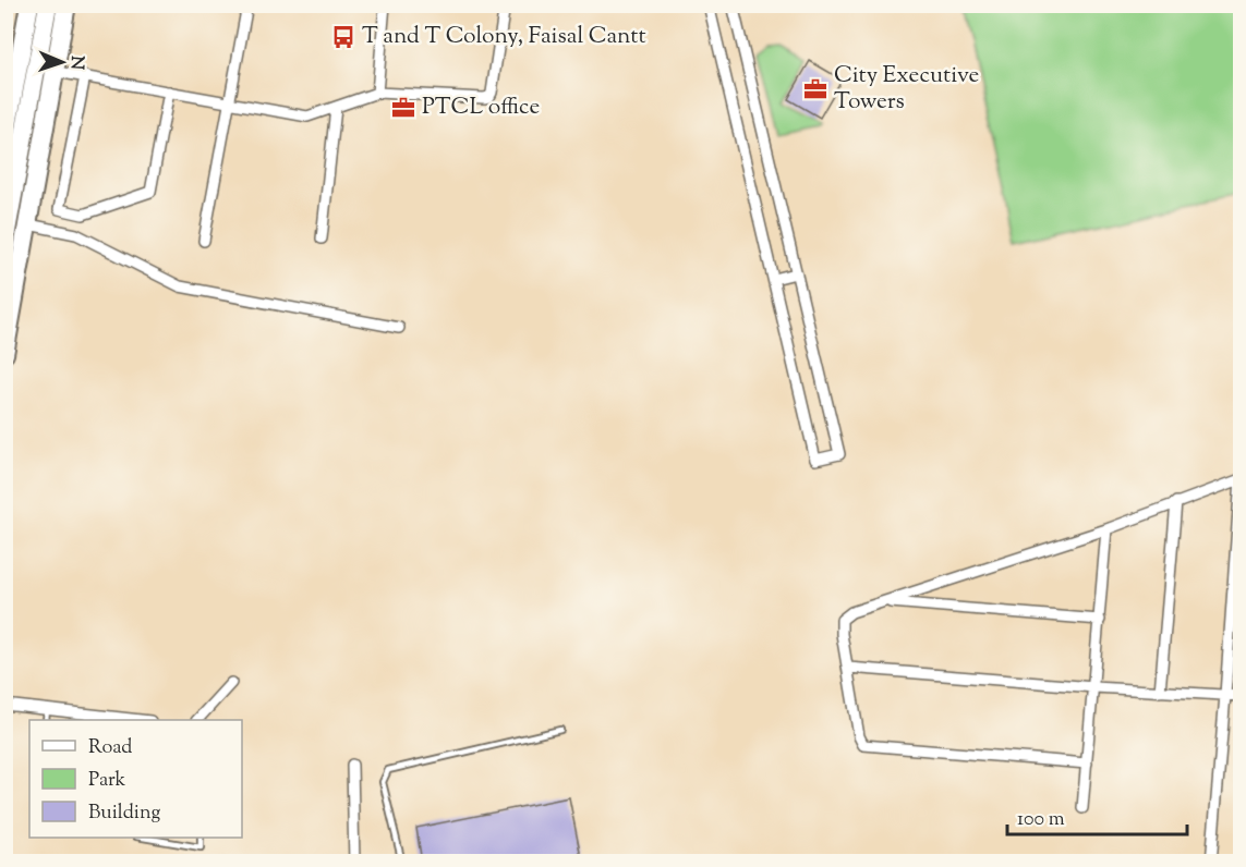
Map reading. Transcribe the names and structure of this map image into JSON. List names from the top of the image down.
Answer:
{
  "places": {
    "bus stop": ["T and T Colony, Faisal Cantt"],
    "office": ["City Executive Towers", "PTCL office"]
  },
  "legend": ["Road", "Park", "Building"],
  "scale_bar": "100 m",
  "north": "right"
}
